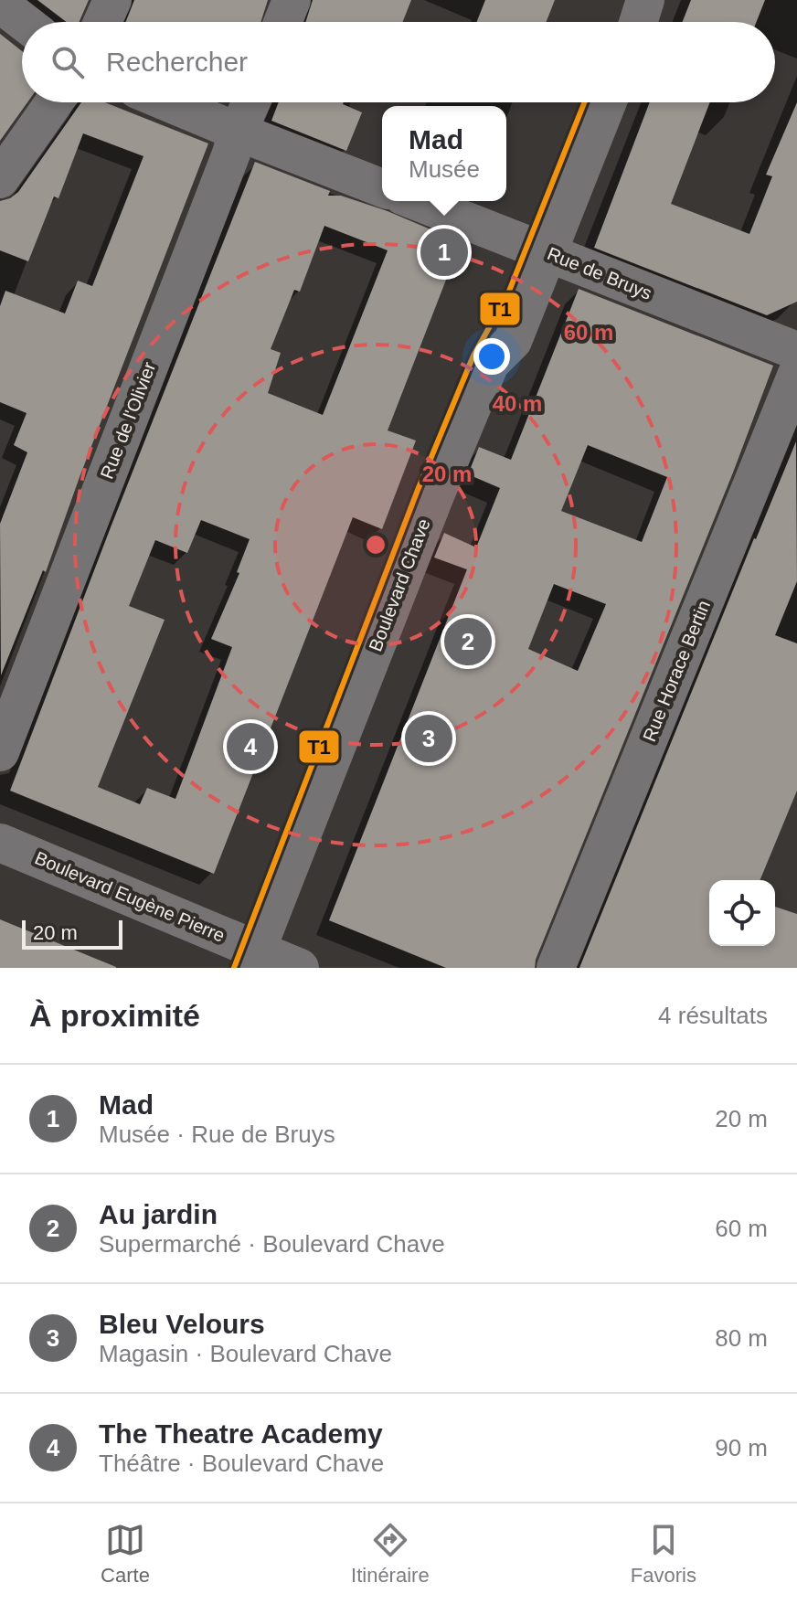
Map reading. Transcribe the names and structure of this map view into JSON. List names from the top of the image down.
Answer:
{
  "streets": {
    "street": [
      "Rue de Bruys",
      "Rue de l'Olivier",
      "Boulevard Chave",
      "Rue Horace Bertin",
      "Boulevard Eugène Pierre"
    ]
  },
  "crossings": [
    ["Rue de Bruys", "Boulevard Chave"],
    ["Boulevard Chave", "Boulevard Eugène Pierre"]
  ],
  "lines": ["transit line T1"],
  "scale_bar": "20 m",
  "page": {
    "search": "Rechercher",
    "popup": ["Mad", "Musée"],
    "pins": [
      "1",
      "2",
      "3",
      "4"
    ],
    "scale": "20 m",
    "heading": ["À proximité", "4 résultats"],
    "list": [
      {
        "mark": "1",
        "name": "Mad",
        "note": "Musée · Rue de Bruys",
        "value": "20 m"
      },
      {
        "mark": "2",
        "name": "Au jardin",
        "note": "Supermarché · Boulevard Chave",
        "value": "60 m"
      },
      {
        "mark": "3",
        "name": "Bleu Velours",
        "note": "Magasin · Boulevard Chave",
        "value": "80 m"
      },
      {
        "mark": "4",
        "name": "The Theatre Academy",
        "note": "Théâtre · Boulevard Chave",
        "value": "90 m"
      }
    ],
    "nav": ["Carte", "Itinéraire", "Favoris"]
  },
  "rings": ["60 m", "40 m", "20 m"]
}
